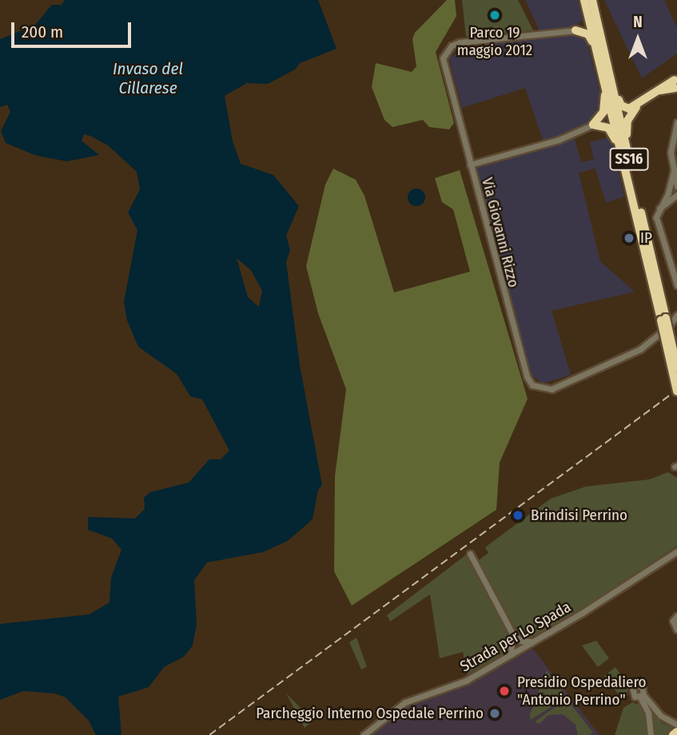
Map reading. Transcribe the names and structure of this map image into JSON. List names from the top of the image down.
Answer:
{
  "streets": {
    "highway": ["SS16"],
    "street": ["Via Giovanni Rizzo", "Strada per Lo Spada"]
  },
  "water": ["Invaso del Cillarese"],
  "places": [
    "Parco 19 maggio 2012",
    "IP",
    "Brindisi Perrino",
    "Presidio Ospedaliero \"Antonio Perrino\"",
    "Parcheggio Interno Ospedale Perrino"
  ],
  "scale_bar": "200 m",
  "north": "top"
}
